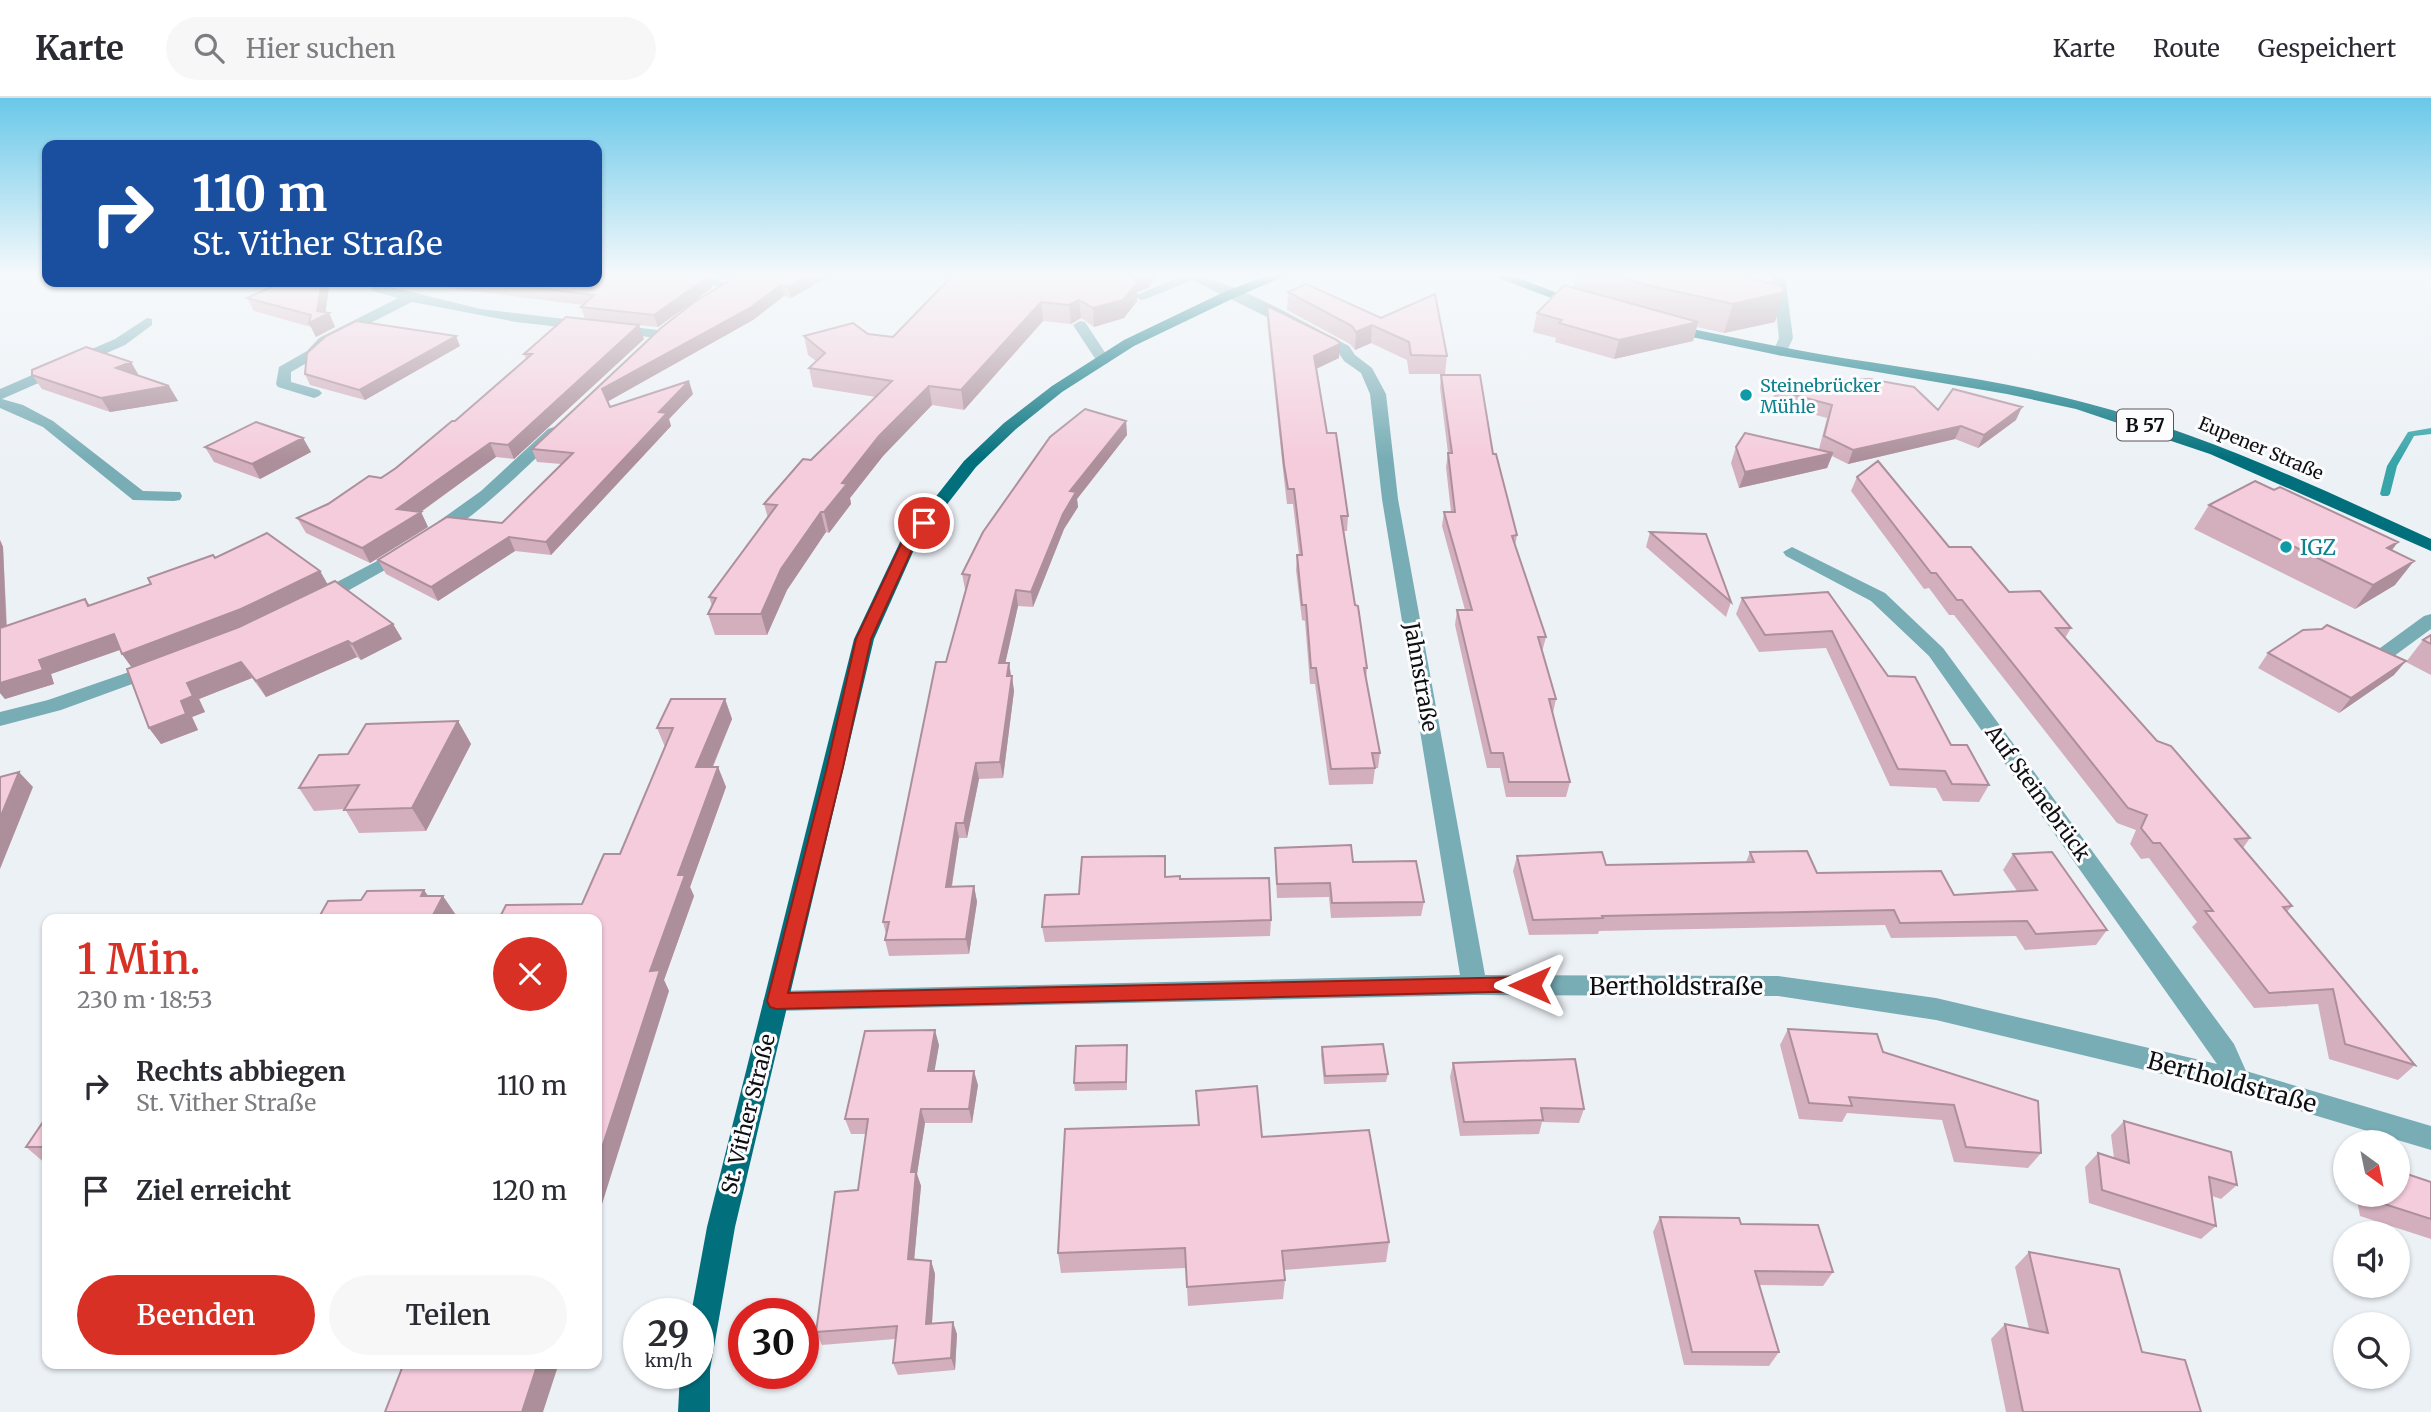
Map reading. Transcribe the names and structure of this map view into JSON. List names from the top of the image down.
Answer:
{
  "streets": {
    "main road": ["B 57", "Eupener Straße", "St. Vither Straße"],
    "street": ["Jahnstraße", "Auf Steinebrück", "Bertholdstraße"]
  },
  "crossings": [
    ["Jahnstraße", "Bertholdstraße"],
    ["Auf Steinebrück", "Bertholdstraße"],
    ["Bertholdstraße", "St. Vither Straße"]
  ],
  "places": ["Steinebrücker Mühle", "IGZ"],
  "north": "bottom right",
  "page": {
    "header": "Karte",
    "search": "Hier suchen",
    "nav": ["Karte", "Route", "Gespeichert"],
    "turn": ["110 m", "St. Vither Straße"],
    "heading": ["1 Min.", "230 m · 18:53"],
    "list": [
      {
        "name": "Rechts abbiegen",
        "note": "St. Vither Straße",
        "value": "110 m"
      },
      {
        "name": "Ziel erreicht",
        "value": "120 m"
      }
    ],
    "buttons": ["Beenden", "Teilen"],
    "speed": "29 km/h",
    "limit": "30"
  }
}
